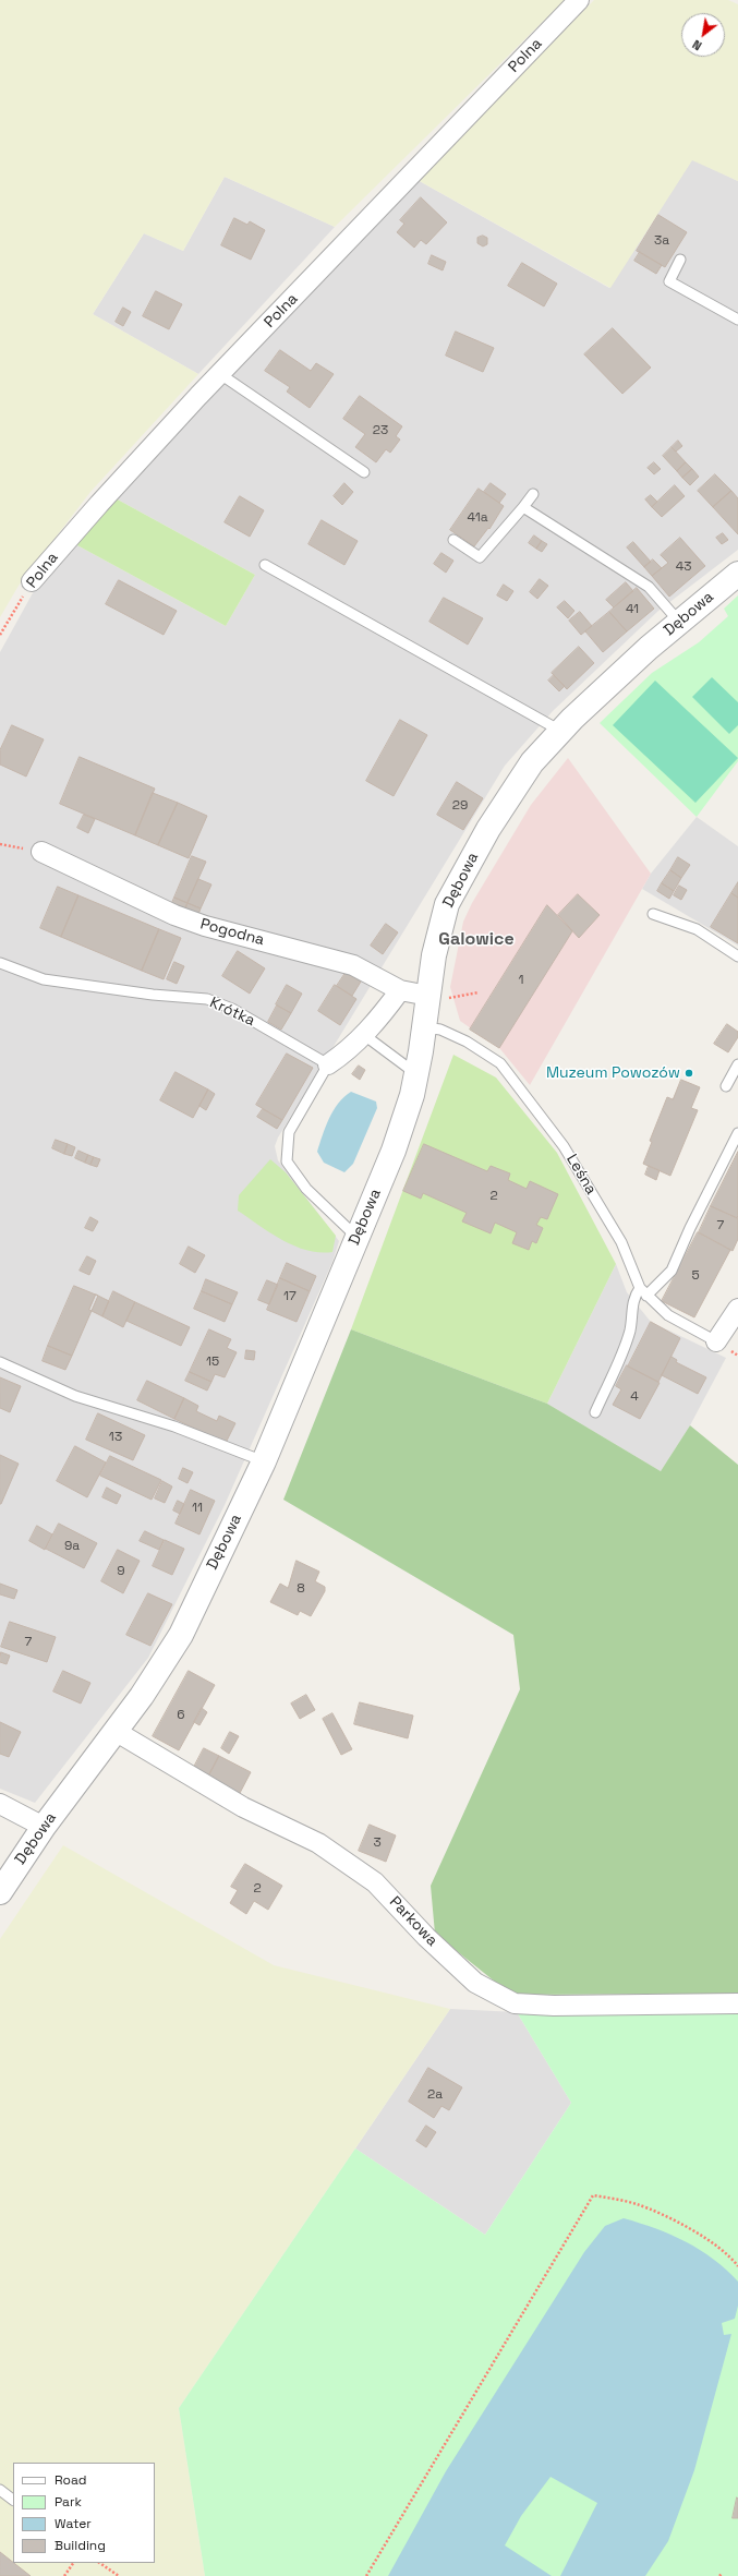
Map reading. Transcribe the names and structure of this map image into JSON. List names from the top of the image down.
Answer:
{
  "streets": {
    "street": [
      "Polna",
      "Dębowa",
      "Pogodna",
      "Parkowa"
    ],
    "lane": ["Krótka", "Leśna"]
  },
  "crossings": [
    ["Dębowa", "Pogodna"],
    ["Dębowa", "Leśna"],
    ["Dębowa", "Parkowa"]
  ],
  "districts": ["Galowice"],
  "places": ["Muzeum Powozów"],
  "house_numbers": [
    "3a",
    "23",
    "41a",
    "43",
    "41",
    "29",
    "1",
    "2",
    "7",
    "5",
    "17",
    "15",
    "4",
    "13",
    "11",
    "9a",
    "9",
    "8",
    "7",
    "6",
    "3",
    "2",
    "2a"
  ],
  "legend": [
    "Road",
    "Park",
    "Water",
    "Building"
  ],
  "north": "bottom left"
}
